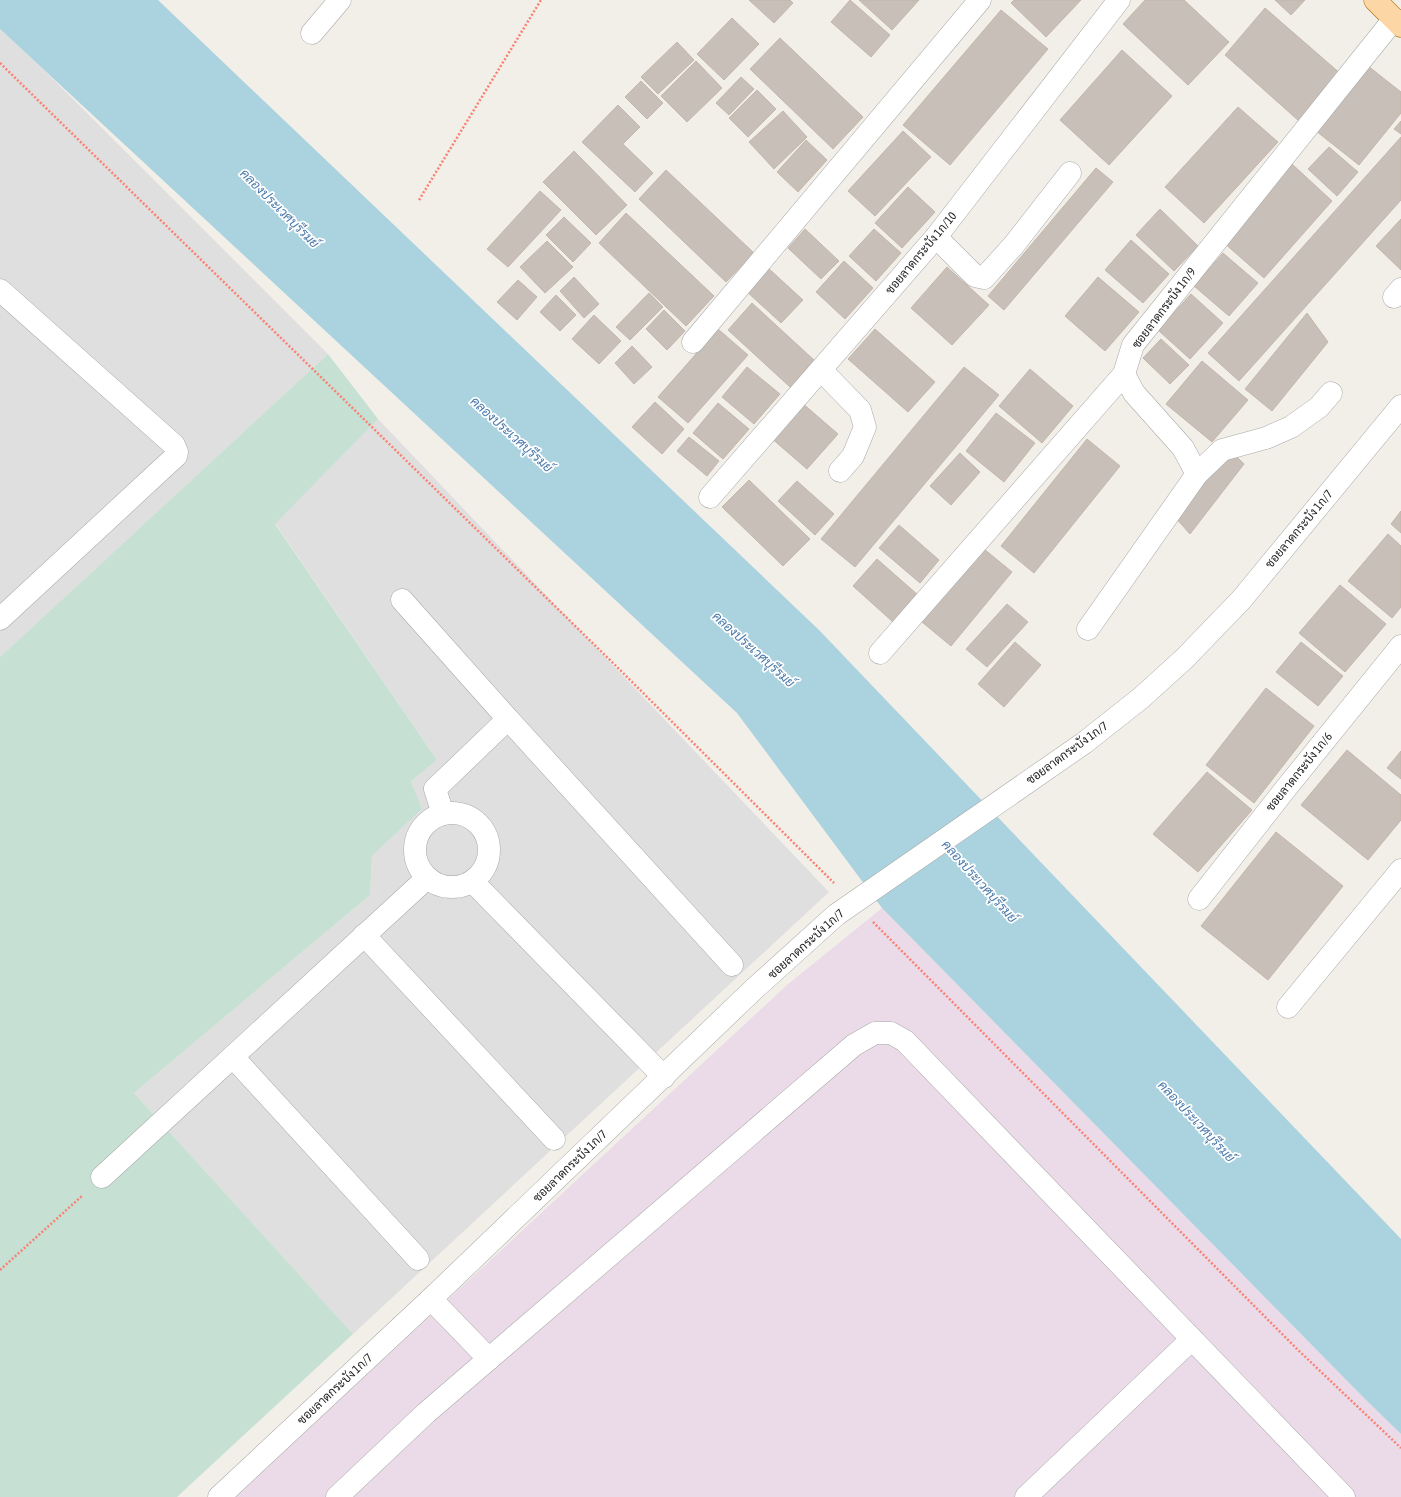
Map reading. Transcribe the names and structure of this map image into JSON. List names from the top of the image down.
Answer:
{
  "streets": {
    "street": [
      "ซอยลาดกระบัง 1ก/10",
      "ซอยลาดกระบัง 1ก/9",
      "ซอยลาดกระบัง 1ก/7",
      "ซอยลาดกระบัง 1ก/6"
    ]
  },
  "water": ["คลองประเวศบุรีรมย์"]
}
